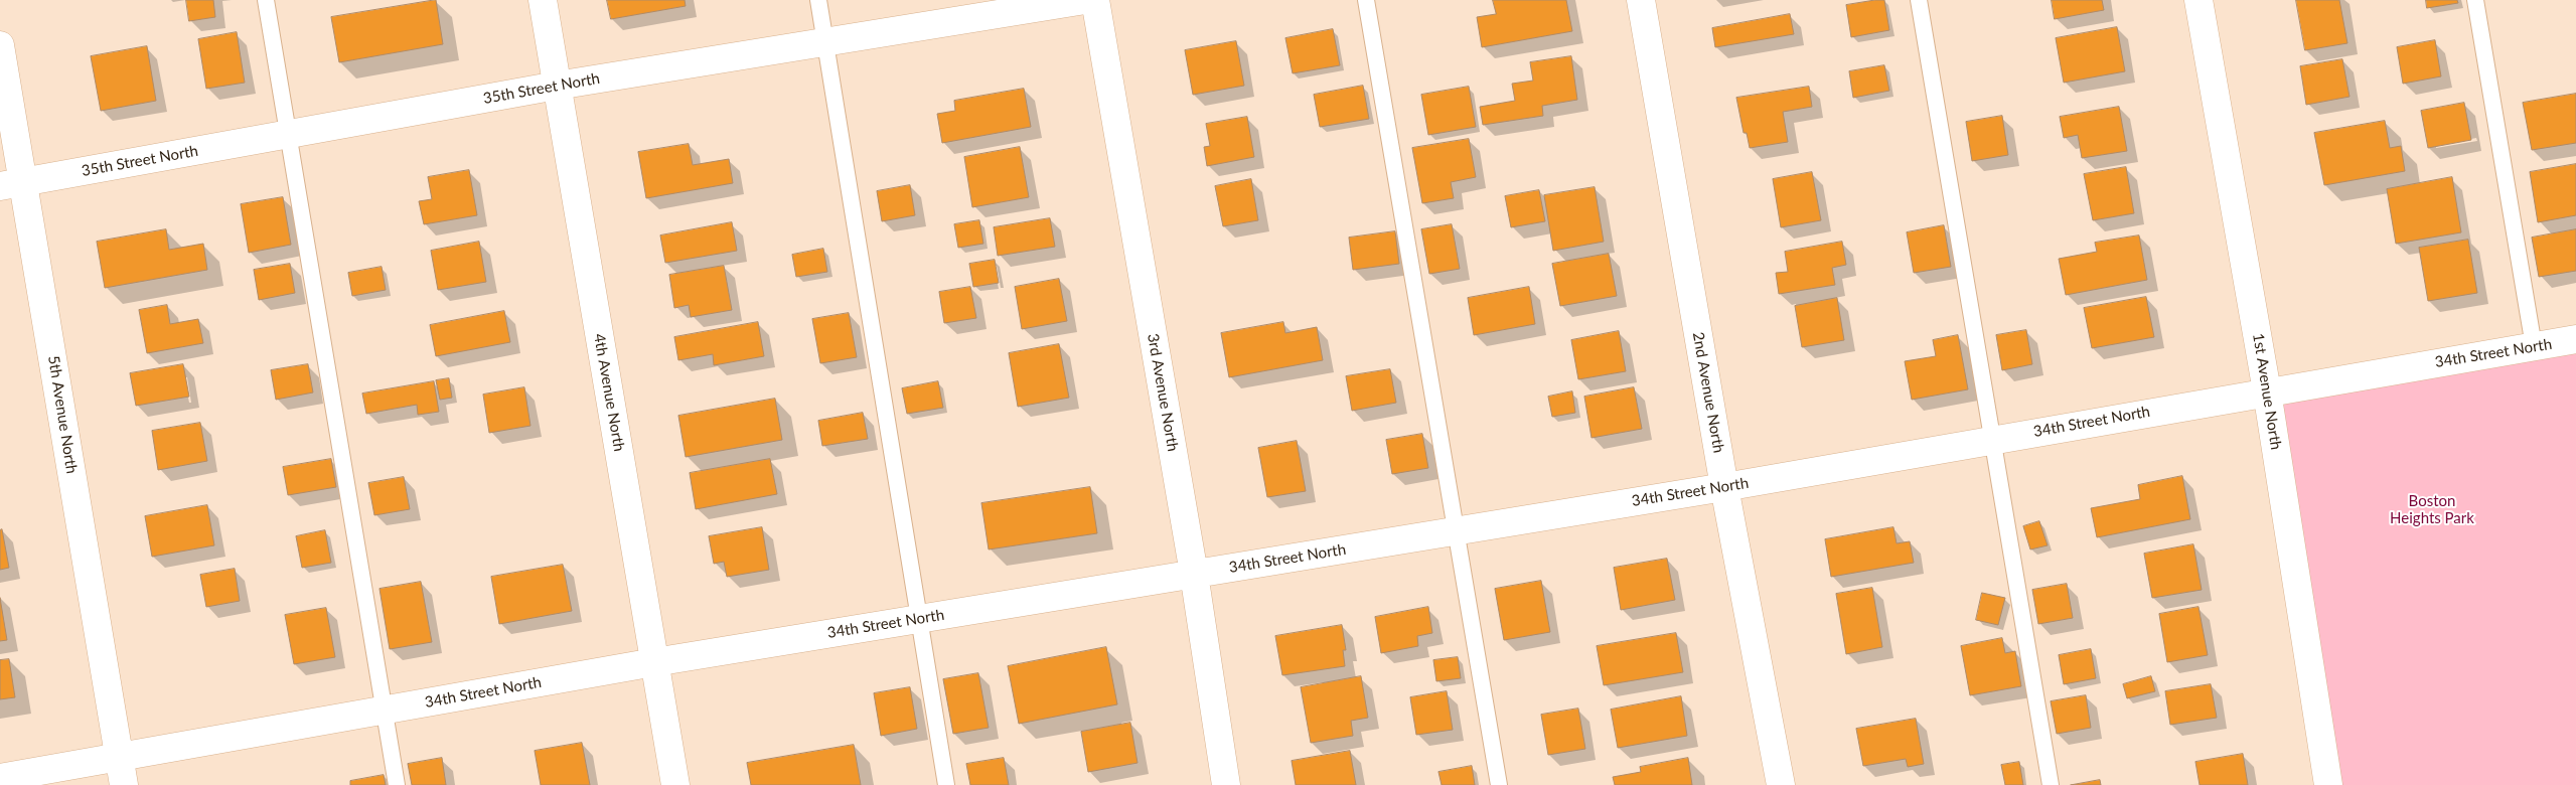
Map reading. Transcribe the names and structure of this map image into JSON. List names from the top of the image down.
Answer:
{
  "streets": {
    "street": [
      "35th Street North",
      "34th Street North",
      "1st Avenue North",
      "4th Avenue North",
      "3rd Avenue North",
      "2nd Avenue North",
      "5th Avenue North"
    ]
  },
  "crossings": [
    ["35th Street North", "4th Avenue North"],
    ["35th Street North", "5th Avenue North"],
    ["34th Street North", "1st Avenue North"],
    ["34th Street North", "4th Avenue North"],
    ["34th Street North", "3rd Avenue North"],
    ["34th Street North", "2nd Avenue North"],
    ["34th Street North", "5th Avenue North"]
  ],
  "parks": ["Boston Heights Park"]
}
